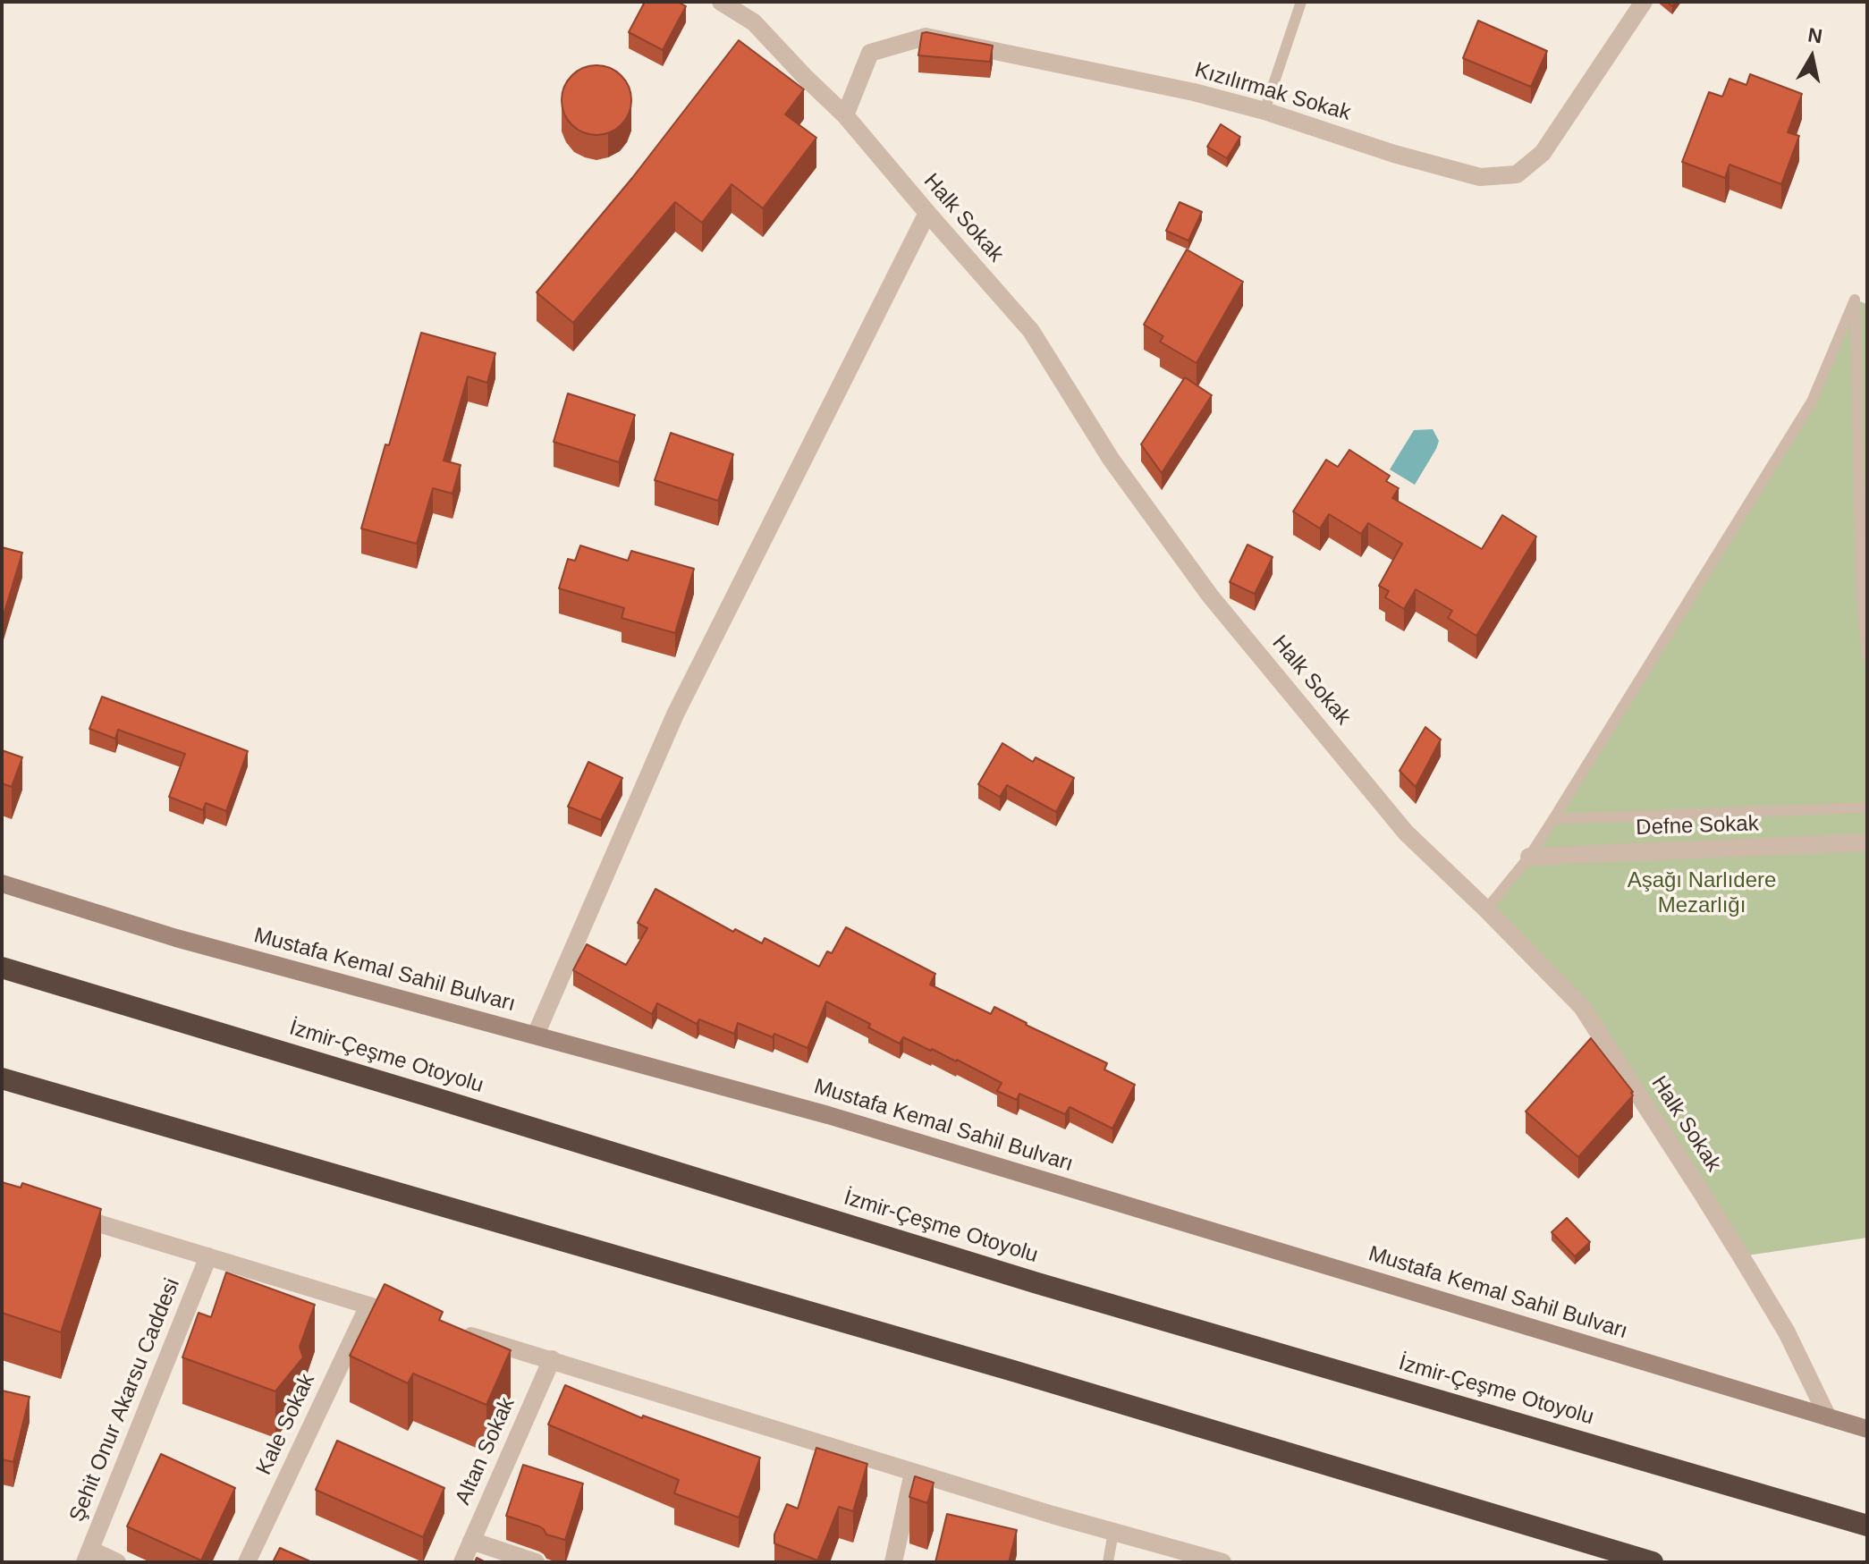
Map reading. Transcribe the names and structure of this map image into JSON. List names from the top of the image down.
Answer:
{
  "streets": {
    "highway": ["İzmir-Çeşme Otoyolu"],
    "main road": ["Mustafa Kemal Sahil Bulvarı"],
    "street": [
      "Kızılırmak Sokak",
      "Halk Sokak",
      "Defne Sokak",
      "Şehit Onur Akarsu Caddesi",
      "Kale Sokak",
      "Altan Sokak"
    ]
  },
  "crossings": [
    ["Kızılırmak Sokak", "Halk Sokak"],
    ["Halk Sokak", "Mustafa Kemal Sahil Bulvarı"]
  ],
  "parks": ["Aşağı Narlıdere Mezarlığı"],
  "north": "top"
}
